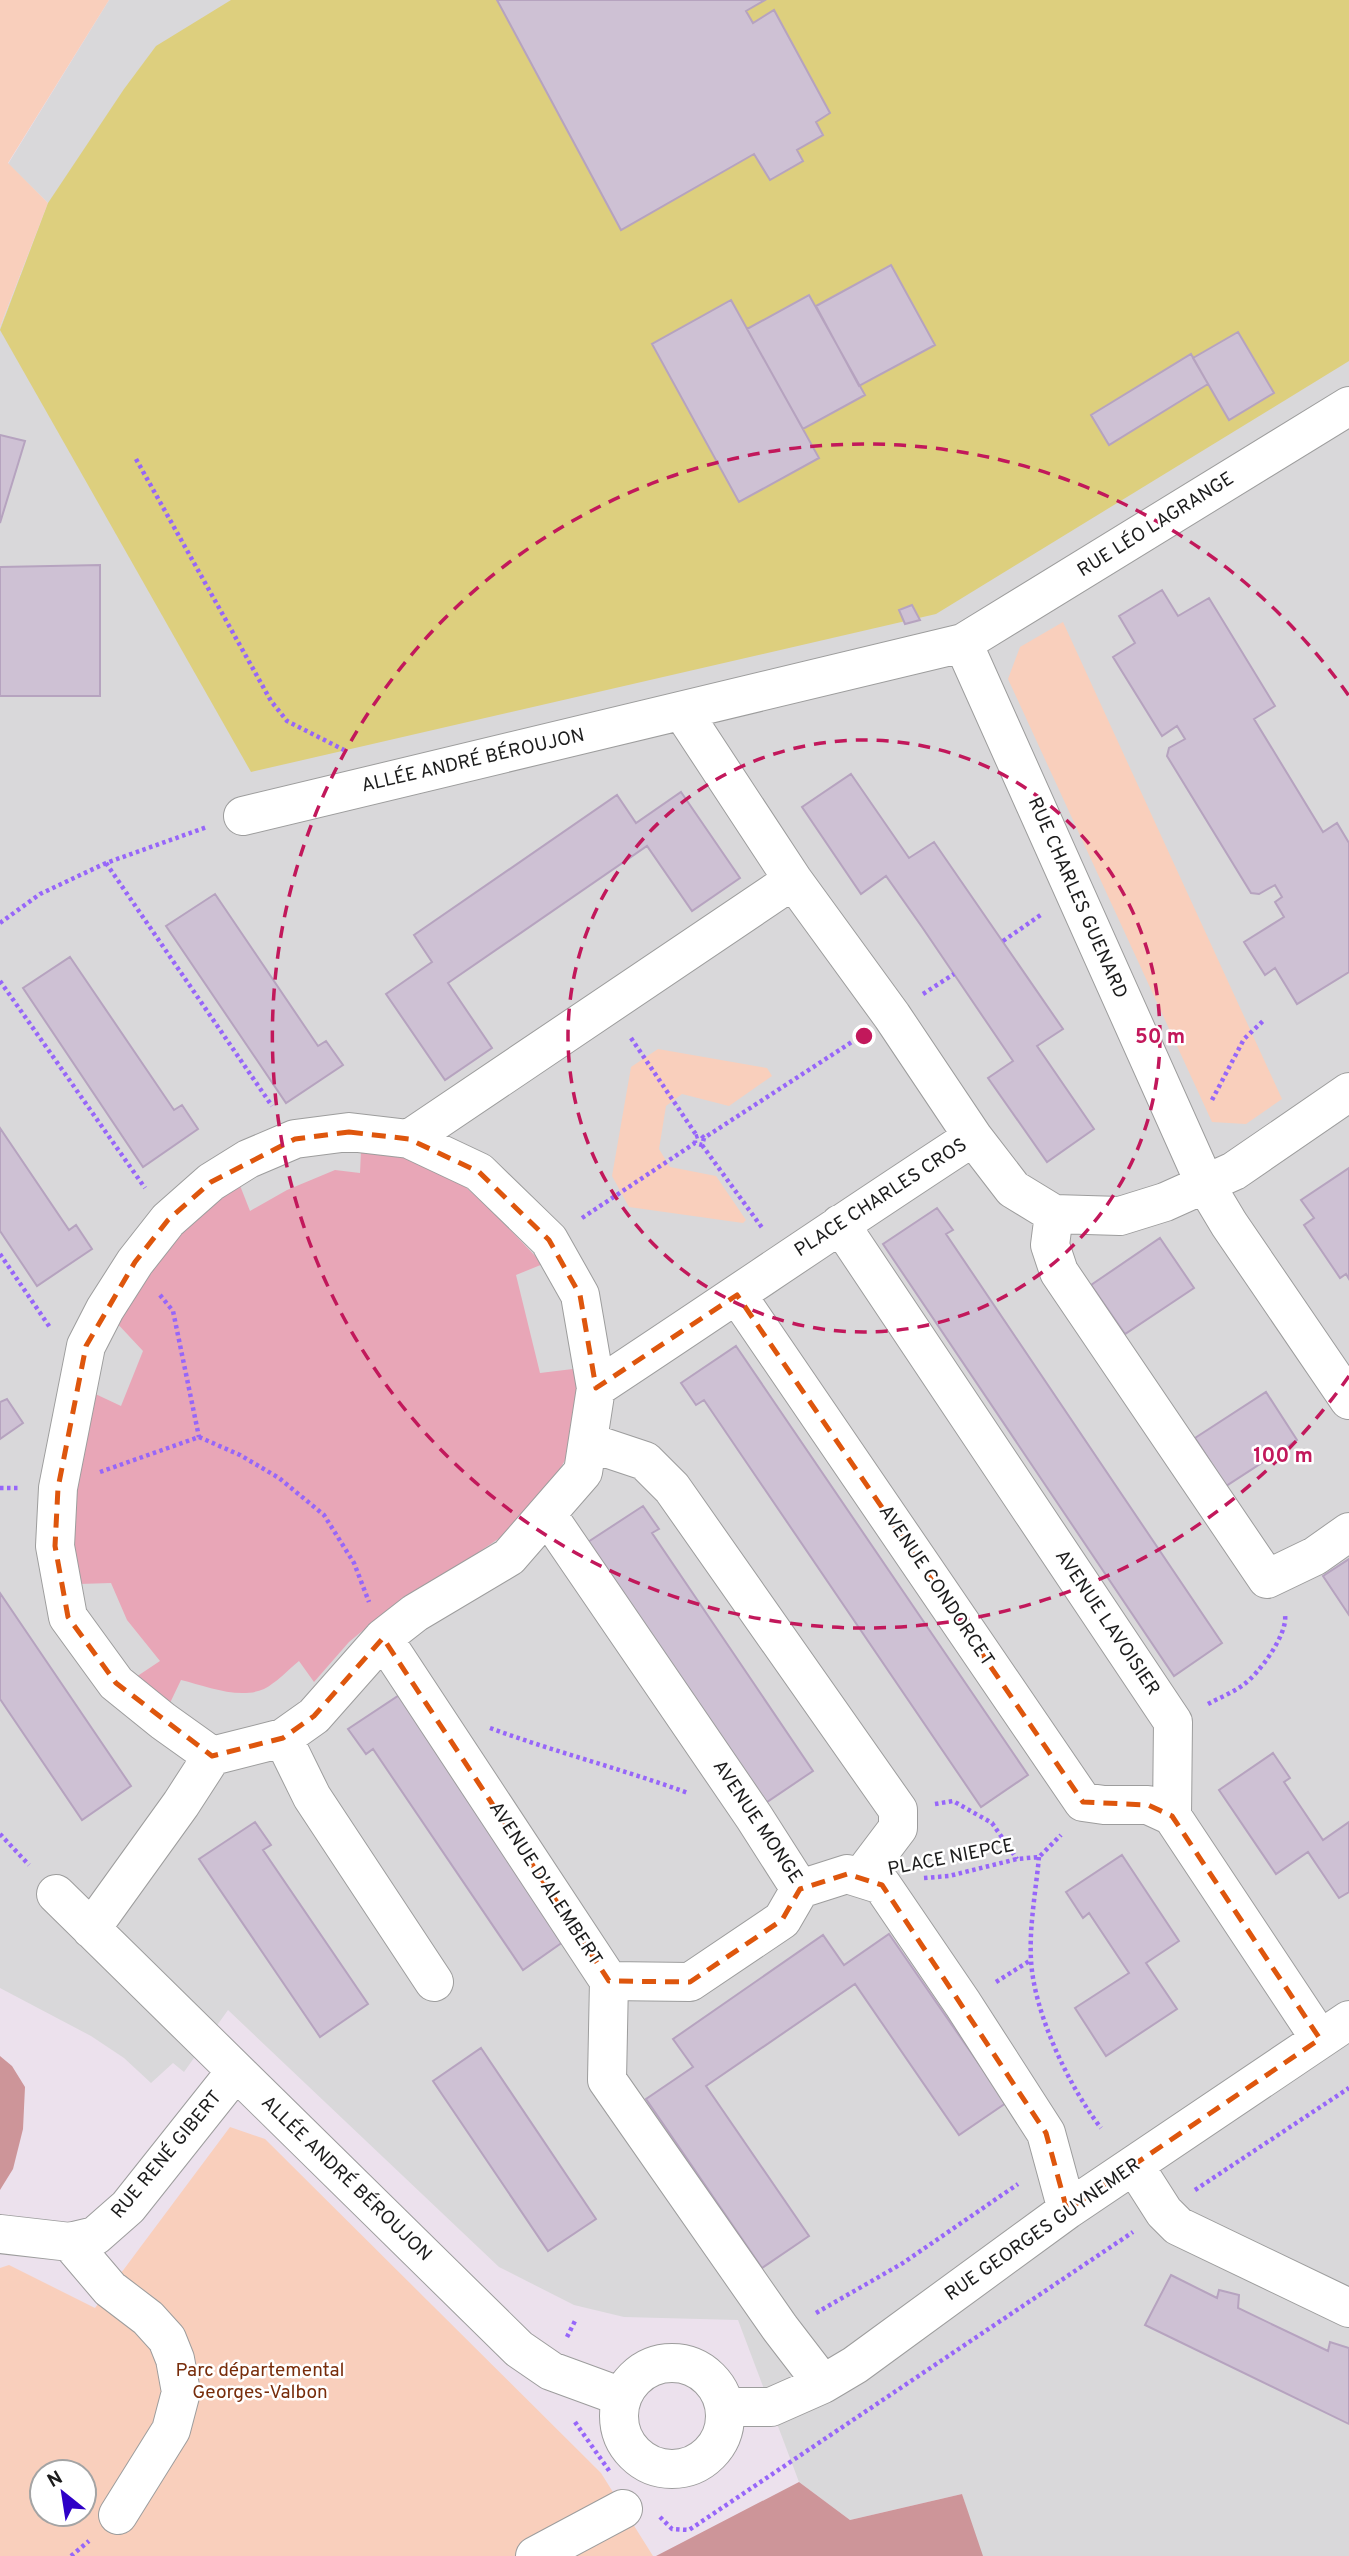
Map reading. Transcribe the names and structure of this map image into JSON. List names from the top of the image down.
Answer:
{
  "streets": {
    "street": [
      "RUE LÉO LAGRANGE",
      "ALLÉE ANDRÉ BÉROUJON",
      "RUE CHARLES GUENARD",
      "PLACE CHARLES CROS",
      "AVENUE CONDORCET",
      "AVENUE LAVOISIER",
      "AVENUE MONGE",
      "AVENUE D'ALEMBERT",
      "RUE RENÉ GIBERT",
      "RUE GEORGES GUYNEMER"
    ],
    "path": ["PLACE NIEPCE"]
  },
  "crossings": [
    ["RUE LÉO LAGRANGE", "ALLÉE ANDRÉ BÉROUJON"],
    ["RUE LÉO LAGRANGE", "RUE CHARLES GUENARD"],
    ["ALLÉE ANDRÉ BÉROUJON", "RUE CHARLES GUENARD"],
    ["ALLÉE ANDRÉ BÉROUJON", "PLACE CHARLES CROS"],
    ["ALLÉE ANDRÉ BÉROUJON", "RUE RENÉ GIBERT"],
    ["ALLÉE ANDRÉ BÉROUJON", "RUE GEORGES GUYNEMER"],
    ["PLACE CHARLES CROS", "AVENUE CONDORCET"],
    ["PLACE CHARLES CROS", "AVENUE LAVOISIER"],
    ["AVENUE CONDORCET", "PLACE NIEPCE"],
    ["AVENUE MONGE", "PLACE NIEPCE"],
    ["AVENUE D'ALEMBERT", "RUE GEORGES GUYNEMER"]
  ],
  "parks": ["Parc départemental Georges-Valbon"],
  "north": "top left",
  "rings": ["50 m", "100 m"]
}
